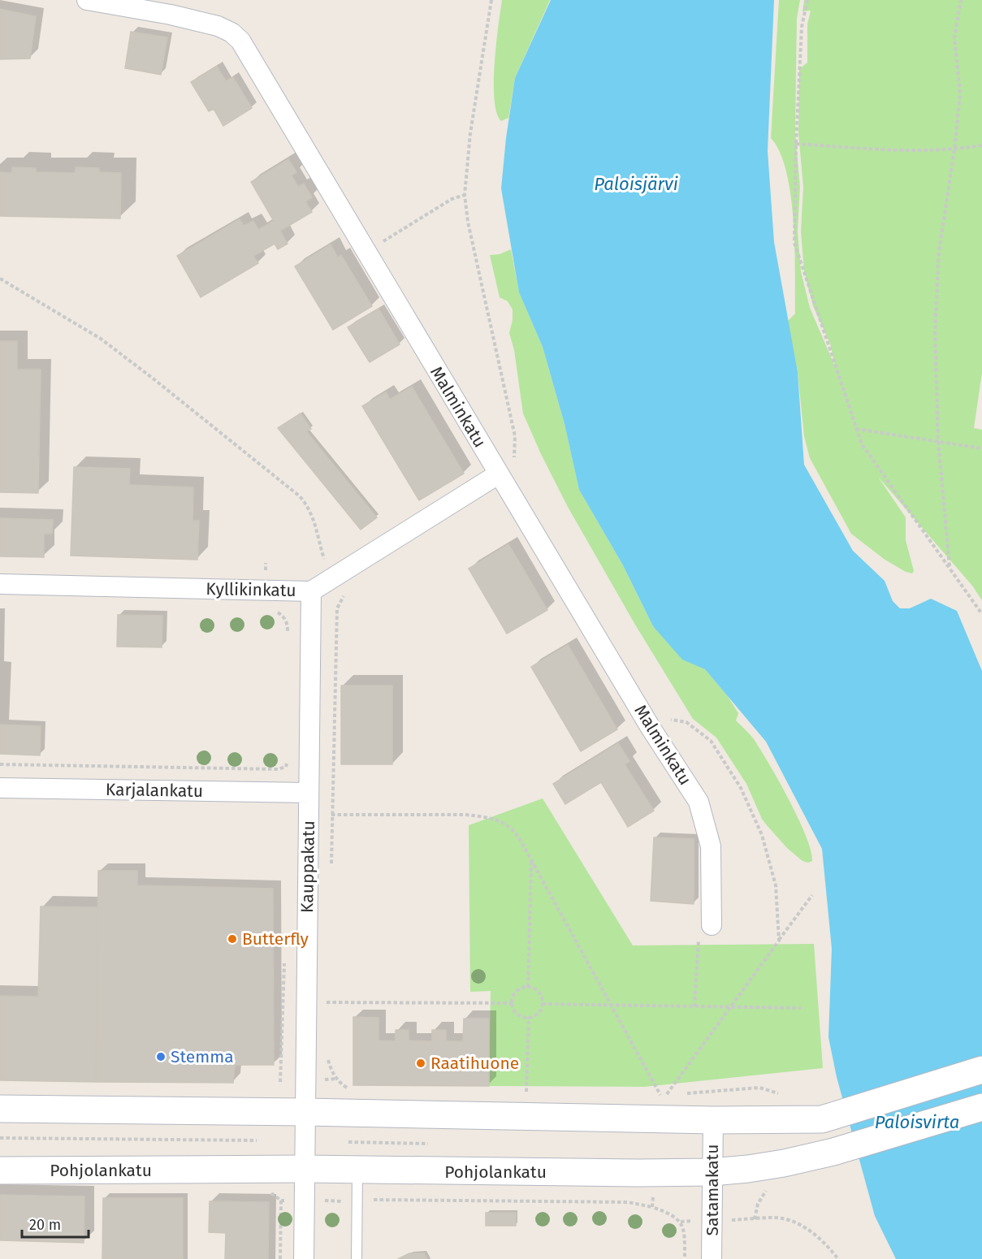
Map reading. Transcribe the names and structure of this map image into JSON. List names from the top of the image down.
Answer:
{
  "streets": {
    "main road": ["Pohjolankatu"],
    "street": [
      "Malminkatu",
      "Kyllikinkatu",
      "Karjalankatu",
      "Kauppakatu",
      "Satamakatu"
    ]
  },
  "crossings": [
    ["Malminkatu", "Kyllikinkatu"],
    ["Kyllikinkatu", "Kauppakatu"],
    ["Karjalankatu", "Kauppakatu"],
    ["Kauppakatu", "Pohjolankatu"],
    ["Pohjolankatu", "Satamakatu"]
  ],
  "water": ["Paloisjärvi", "Paloisvirta"],
  "places": ["Butterfly", "Stemma", "Raatihuone"],
  "scale_bar": "20 m"
}
